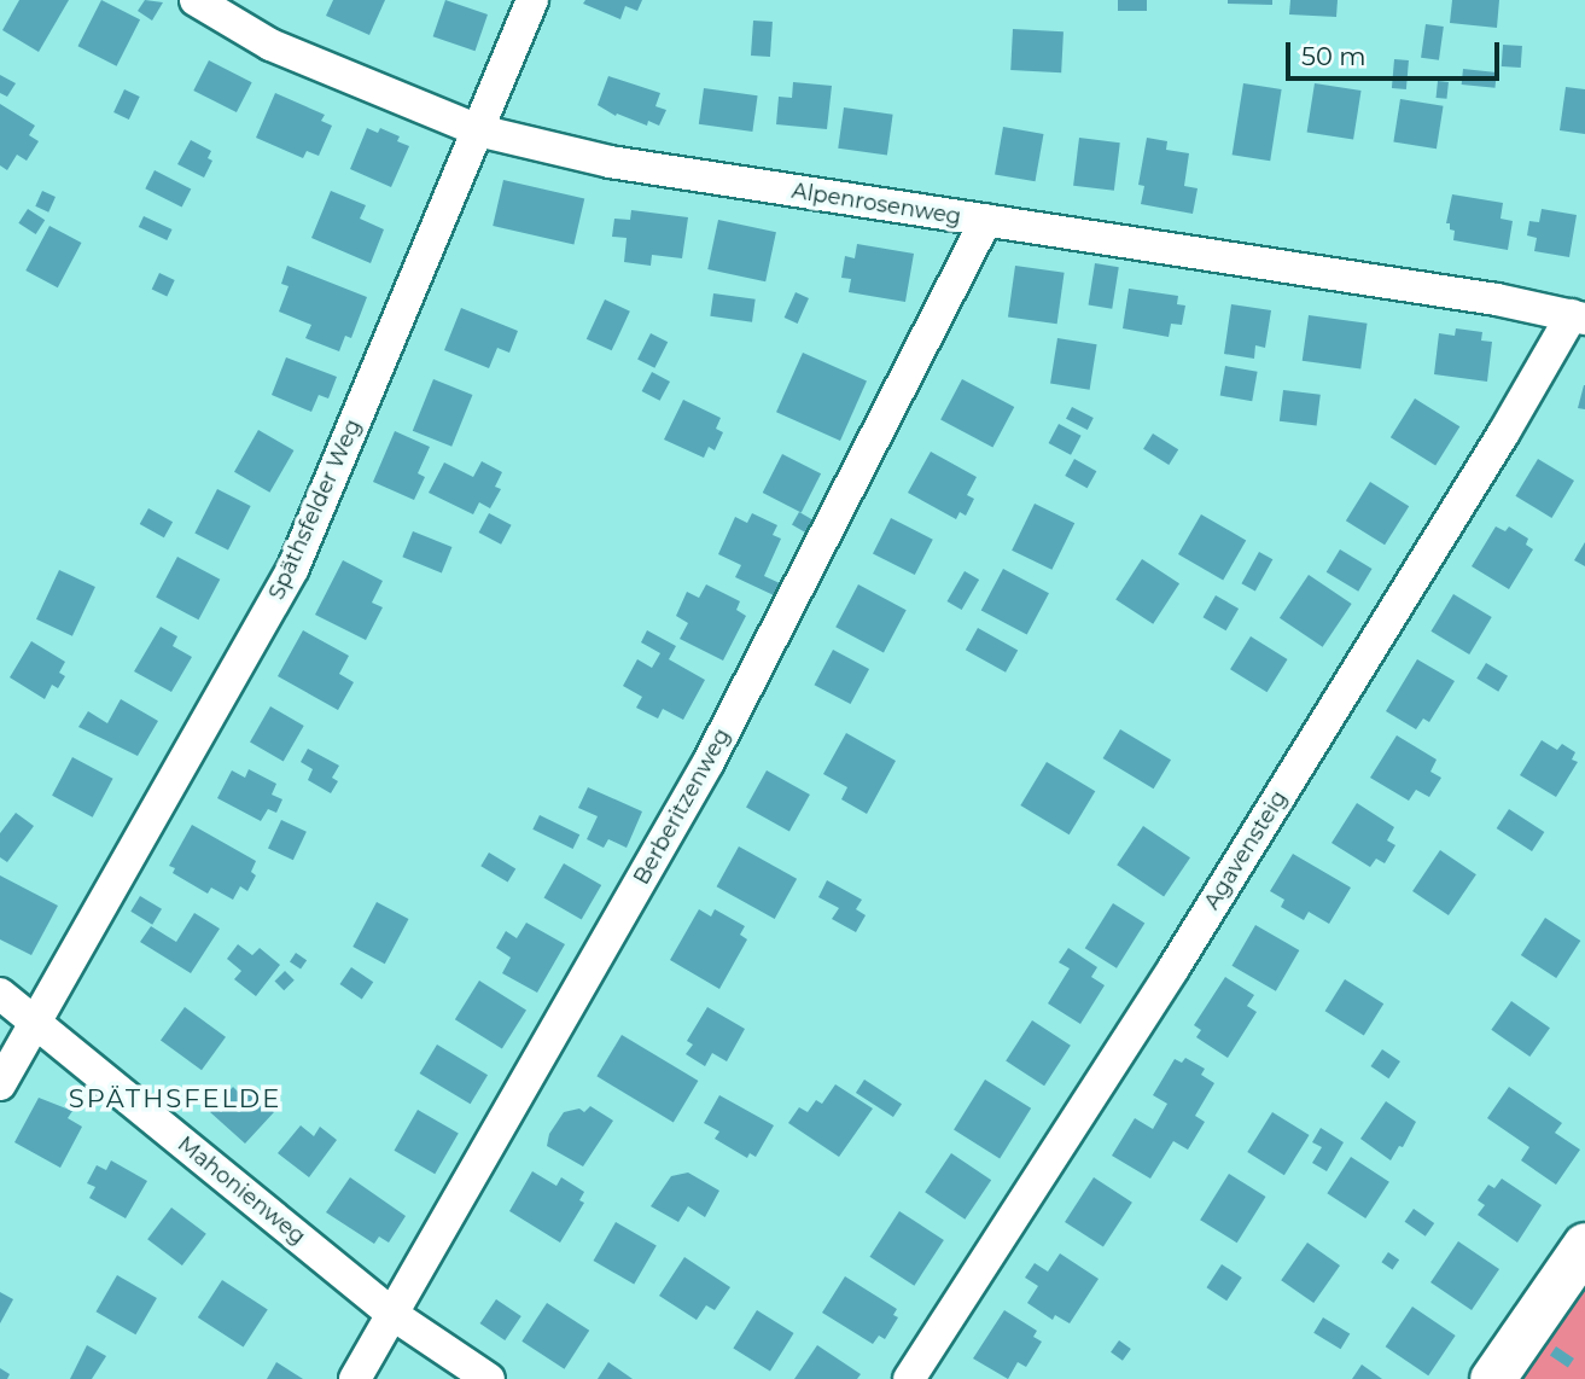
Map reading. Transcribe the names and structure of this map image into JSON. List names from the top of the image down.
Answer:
{
  "streets": {
    "street": [
      "Alpenrosenweg",
      "Späthsfelder Weg",
      "Berberitzenweg",
      "Agavensteig",
      "Mahonienweg"
    ]
  },
  "crossings": [
    ["Alpenrosenweg", "Späthsfelder Weg"],
    ["Alpenrosenweg", "Berberitzenweg"],
    ["Alpenrosenweg", "Agavensteig"],
    ["Späthsfelder Weg", "Mahonienweg"],
    ["Berberitzenweg", "Mahonienweg"]
  ],
  "districts": ["SPÄTHSFELDE"],
  "scale_bar": "50 m"
}
